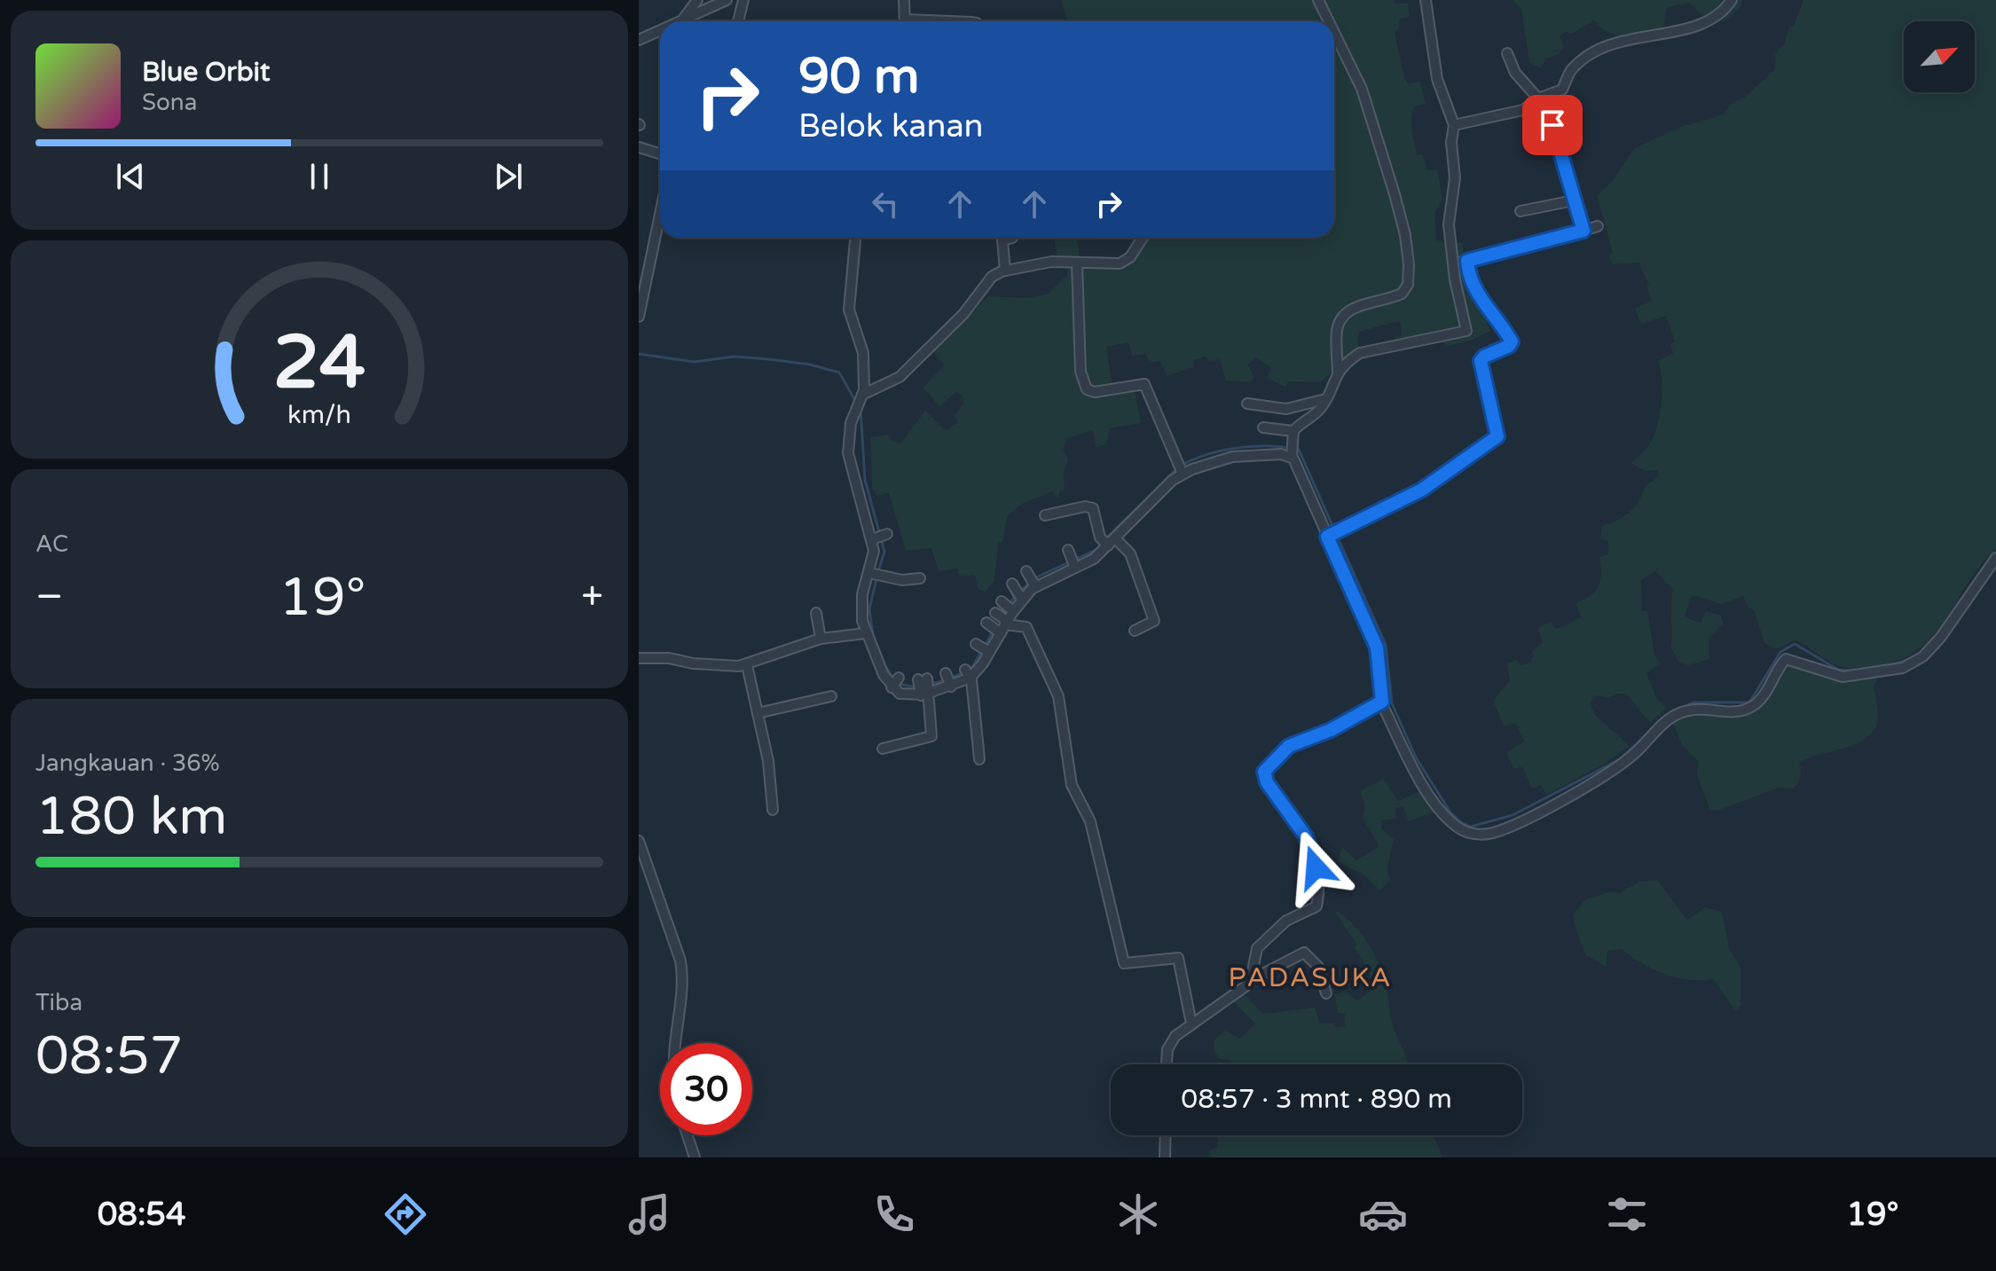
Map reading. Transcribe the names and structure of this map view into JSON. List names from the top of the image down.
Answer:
{
  "districts": ["PADASUKA"],
  "north": "top right",
  "page": {
    "turn": ["90 m", "Belok kanan"],
    "song": ["Blue Orbit", "Sona"],
    "tile": [
      "AC",
      ["Jangkauan · 36%", "180 km"],
      ["Tiba", "08:57"]
    ],
    "heat": ["−", "19°", "+"],
    "limit": "30",
    "trip": "08:57 · 3 mnt · 890 m",
    "tabs": ["08:54", "19°"],
    "gauge": ["24", "km/h"]
  }
}
